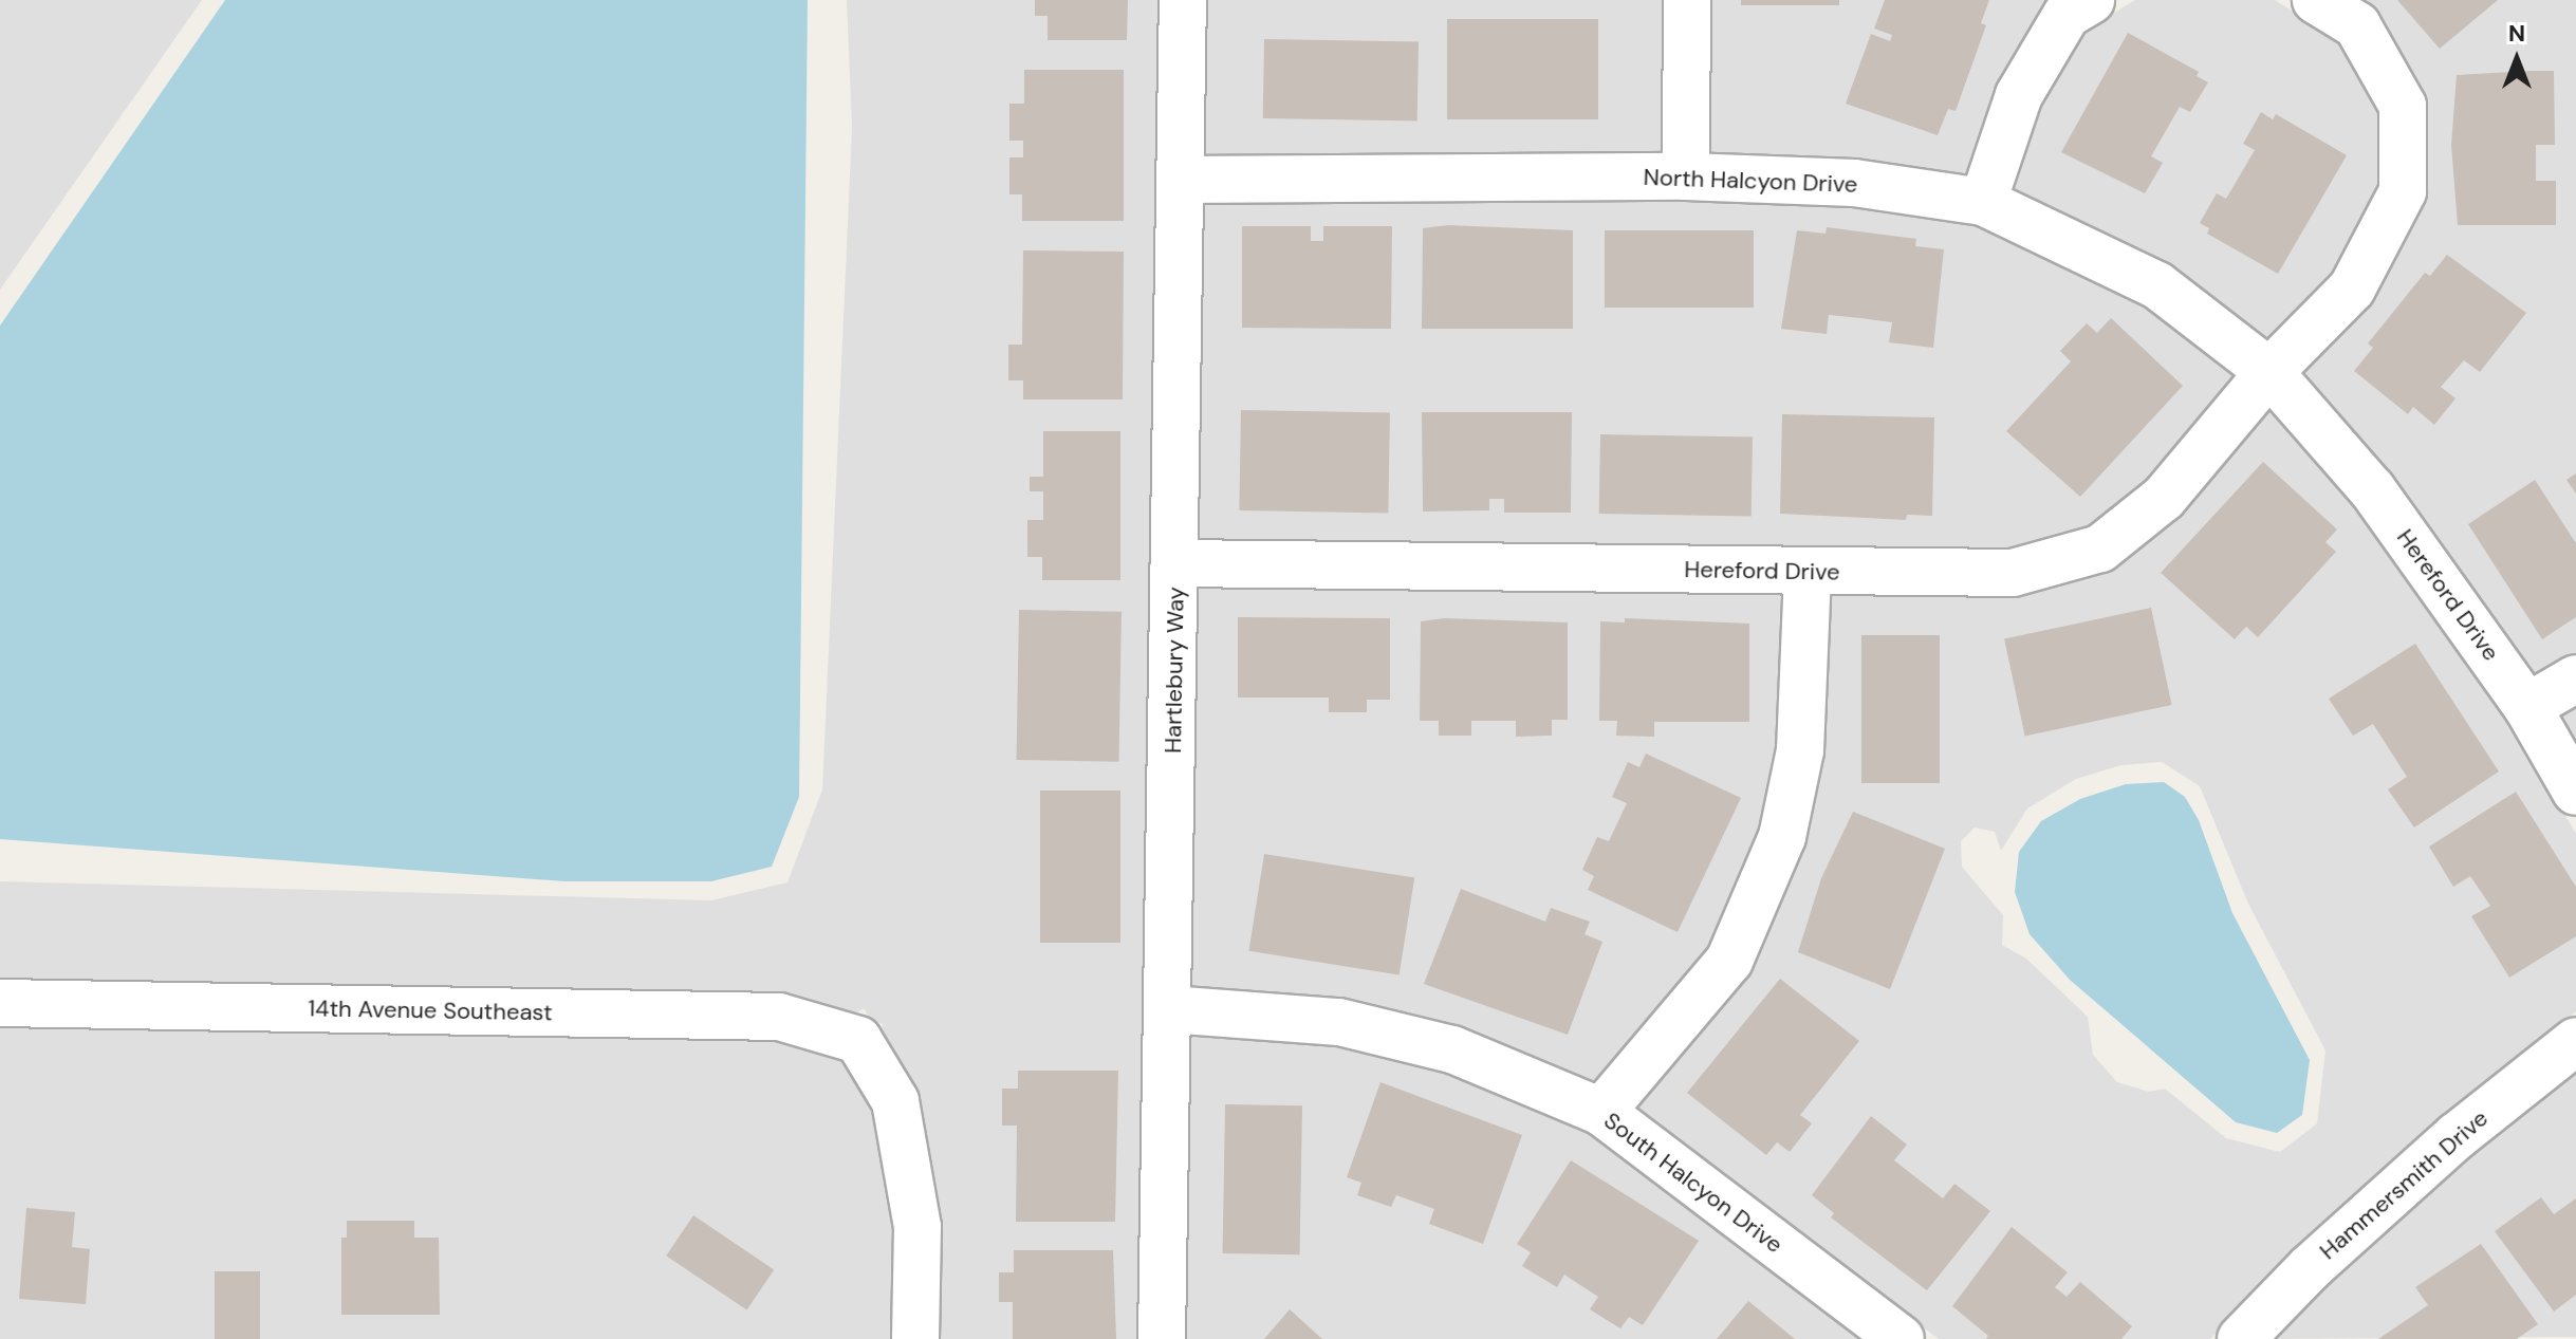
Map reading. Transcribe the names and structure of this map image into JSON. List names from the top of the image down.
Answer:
{
  "streets": {
    "street": [
      "North Halcyon Drive",
      "Hereford Drive",
      "Hartlebury Way",
      "14th Avenue Southeast",
      "South Halcyon Drive",
      "Hammersmith Drive"
    ]
  },
  "crossings": [
    ["North Halcyon Drive", "Hereford Drive"],
    ["North Halcyon Drive", "Hartlebury Way"],
    ["Hereford Drive", "Hartlebury Way"],
    ["Hartlebury Way", "South Halcyon Drive"]
  ],
  "north": "top"
}
